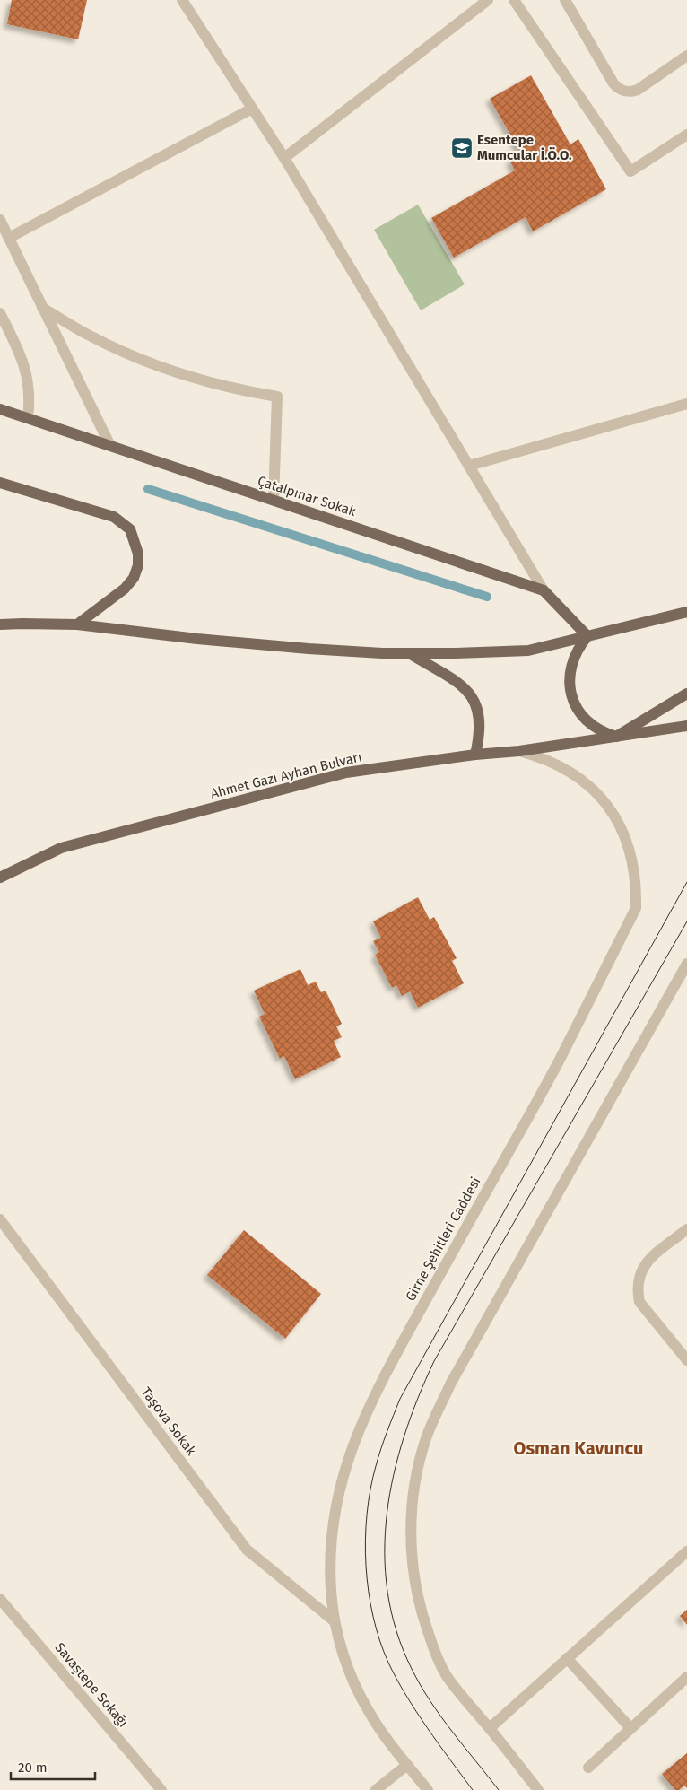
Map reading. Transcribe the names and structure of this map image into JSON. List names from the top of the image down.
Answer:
{
  "streets": {
    "main road": ["Çatalpınar Sokak", "Ahmet Gazi Ayhan Bulvarı"],
    "street": ["Girne Şehitleri Caddesi", "Taşova Sokak", "Savaştepe Sokağı"]
  },
  "crossings": [
    ["Ahmet Gazi Ayhan Bulvarı", "Girne Şehitleri Caddesi"],
    ["Girne Şehitleri Caddesi", "Taşova Sokak"]
  ],
  "districts": ["Osman Kavuncu"],
  "places": {
    "school or university": ["Esentepe Mumcular İ.Ö.O."]
  },
  "scale_bar": "20 m"
}
